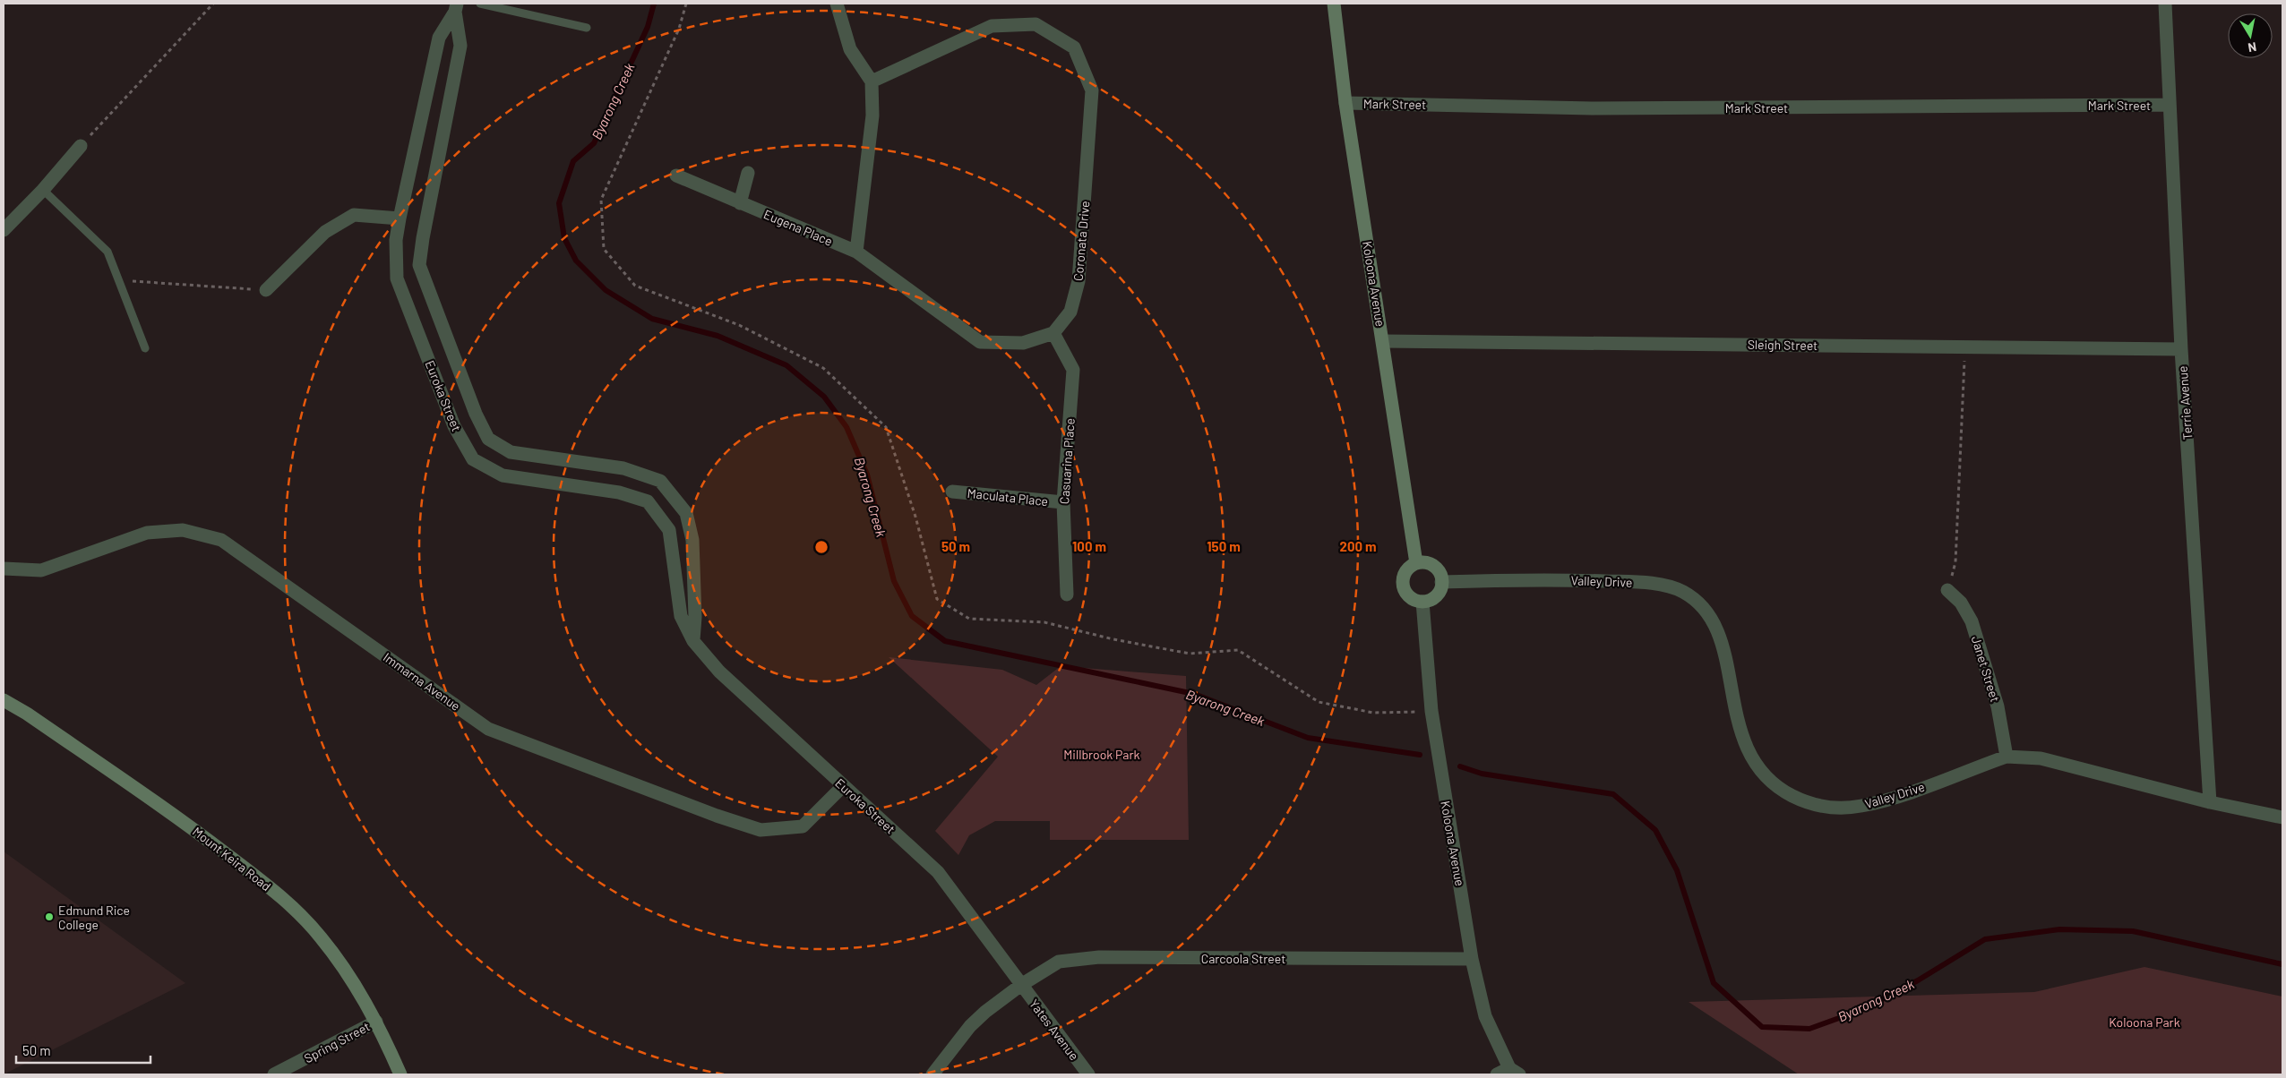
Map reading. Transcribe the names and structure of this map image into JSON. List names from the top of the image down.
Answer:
{
  "streets": {
    "street": [
      "Mark Street",
      "Eugena Place",
      "Coronata Drive",
      "Koloona Avenue",
      "Sleigh Street",
      "Euroka Street",
      "Terrie Avenue",
      "Casuarina Place",
      "Maculata Place",
      "Valley Drive",
      "Janet Street",
      "Immarna Avenue",
      "Mount Keira Road",
      "Carcoola Street",
      "Yates Avenue",
      "Spring Street"
    ]
  },
  "crossings": [
    ["Mark Street", "Koloona Avenue"],
    ["Mark Street", "Terrie Avenue"],
    ["Coronata Drive", "Casuarina Place"],
    ["Koloona Avenue", "Sleigh Street"],
    ["Koloona Avenue", "Valley Drive"],
    ["Koloona Avenue", "Carcoola Street"],
    ["Sleigh Street", "Terrie Avenue"],
    ["Euroka Street", "Immarna Avenue"],
    ["Euroka Street", "Carcoola Street"],
    ["Euroka Street", "Yates Avenue"],
    ["Terrie Avenue", "Valley Drive"],
    ["Casuarina Place", "Maculata Place"],
    ["Valley Drive", "Janet Street"],
    ["Mount Keira Road", "Spring Street"],
    ["Carcoola Street", "Yates Avenue"]
  ],
  "water": ["Byarong Creek"],
  "parks": ["Millbrook Park", "Koloona Park"],
  "places": ["Edmund Rice College"],
  "scale_bar": "50 m",
  "north": "bottom",
  "rings": [
    "50 m",
    "100 m",
    "150 m",
    "200 m"
  ]
}
